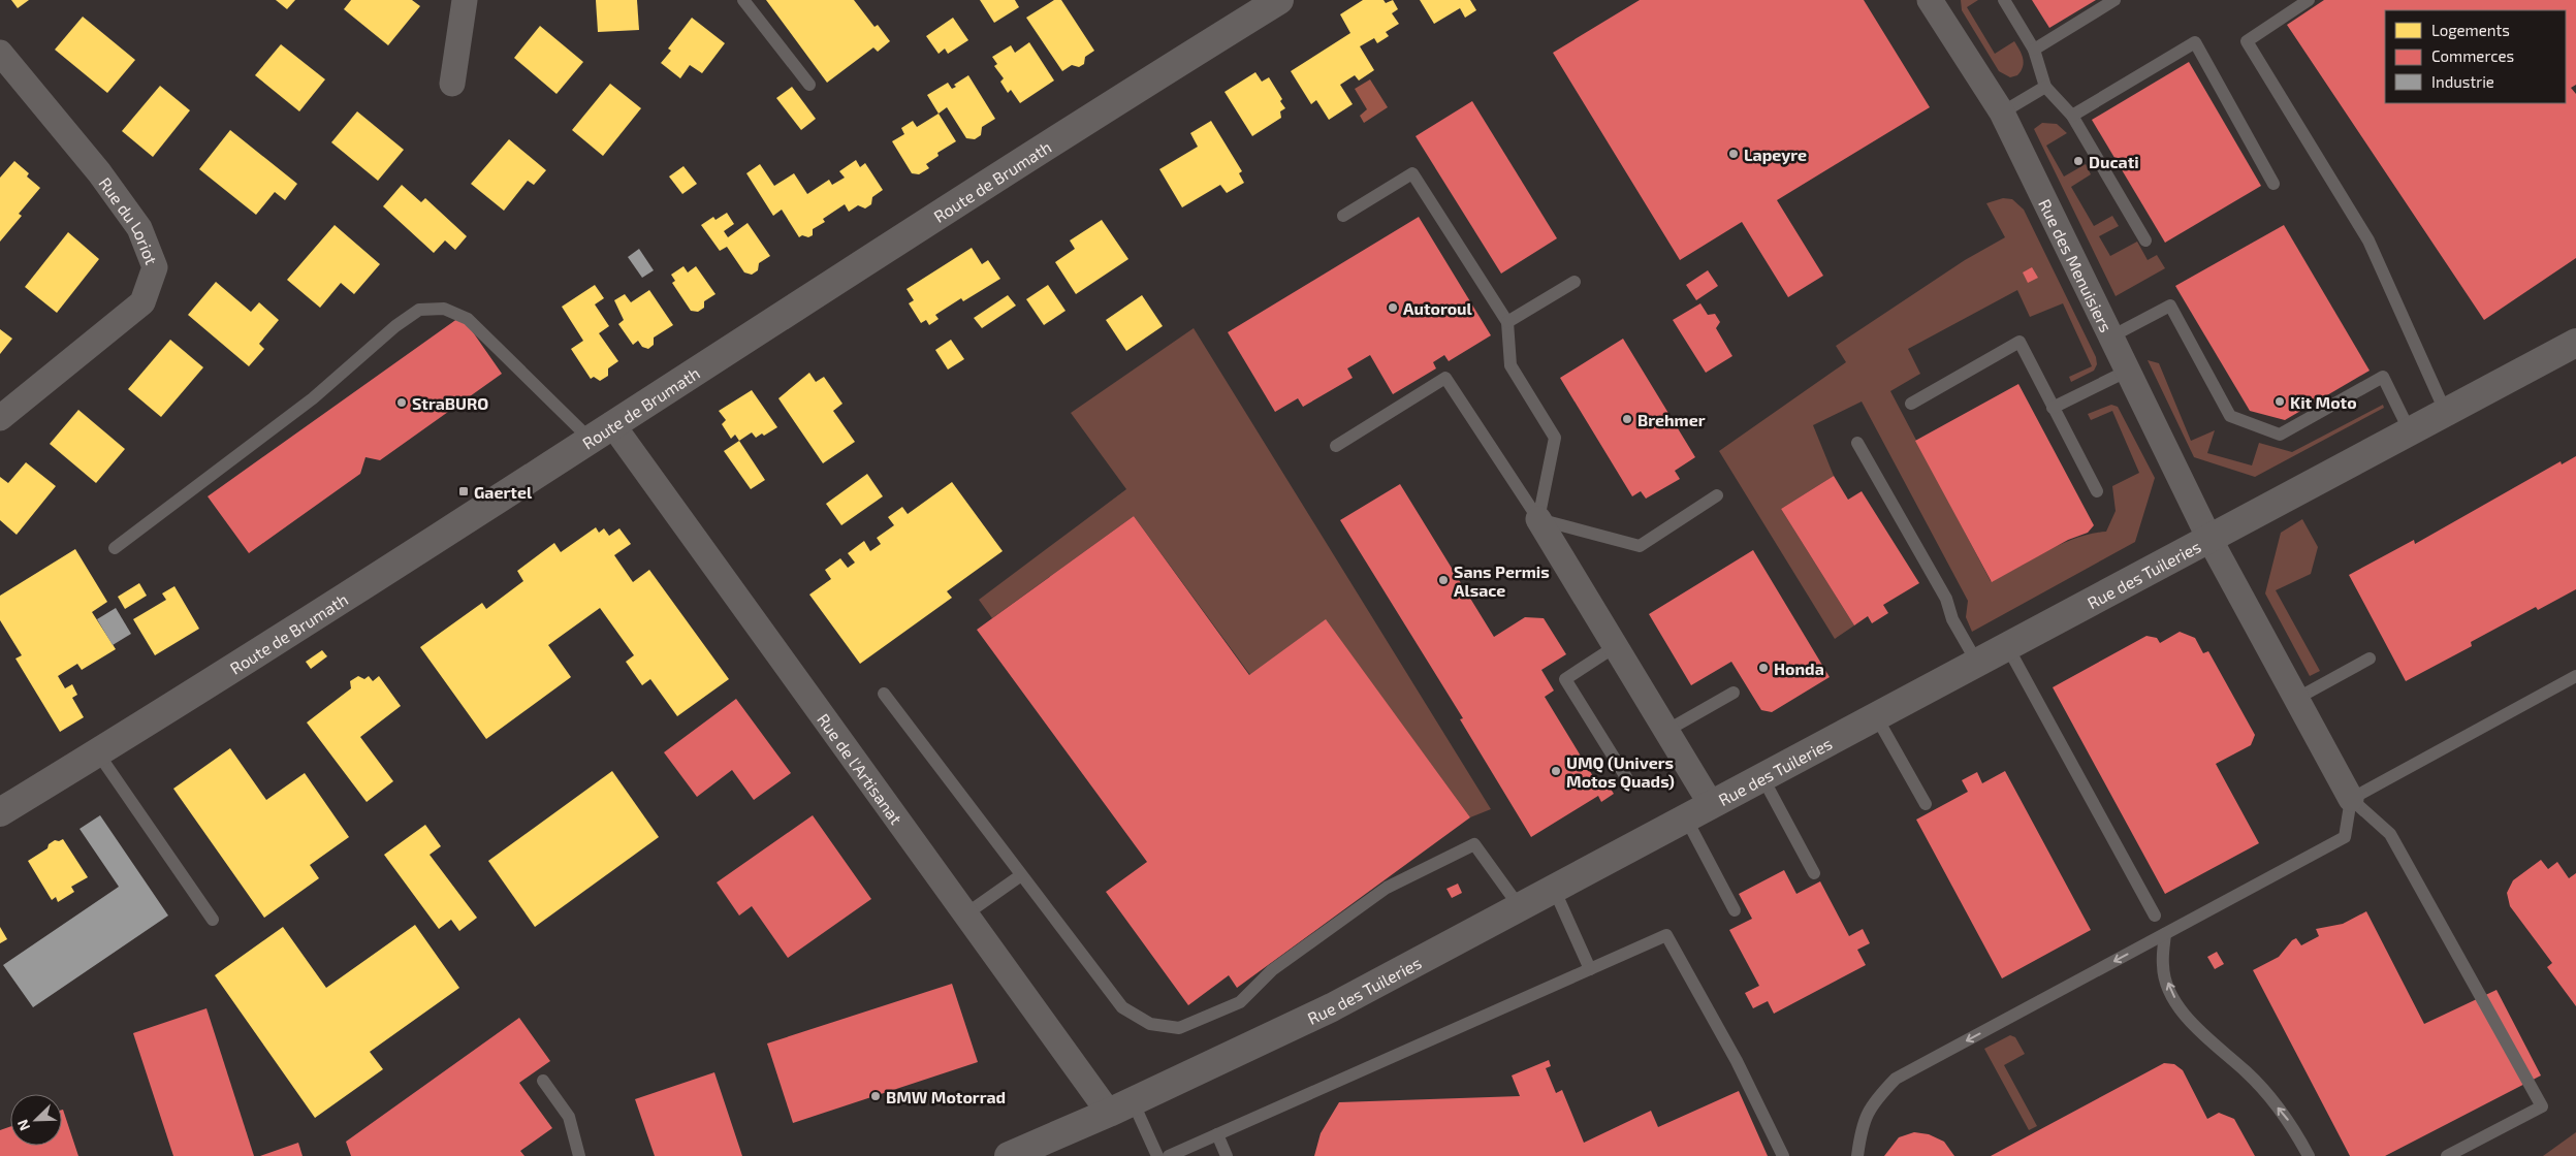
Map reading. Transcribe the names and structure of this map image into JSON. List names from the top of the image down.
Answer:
{
  "streets": {
    "street": [
      "Route de Brumath",
      "Rue du Loriot",
      "Rue des Menuisiers",
      "Rue des Tuileries",
      "Rue de l'Artisanat"
    ]
  },
  "crossings": [
    ["Route de Brumath", "Rue de l'Artisanat"],
    ["Rue des Menuisiers", "Rue des Tuileries"],
    ["Rue des Tuileries", "Rue de l'Artisanat"]
  ],
  "places": {
    "other": [
      "Lapeyre",
      "Ducati",
      "Autoroul",
      "Kit Moto",
      "StraBURO",
      "Brehmer",
      "Sans Permis Alsace",
      "Honda",
      "UMQ (Univers Motos Quads)",
      "BMW Motorrad"
    ],
    "transit": ["Gaertel"]
  },
  "legend": ["Logements", "Commerces", "Industrie"],
  "north": "bottom left"
}
